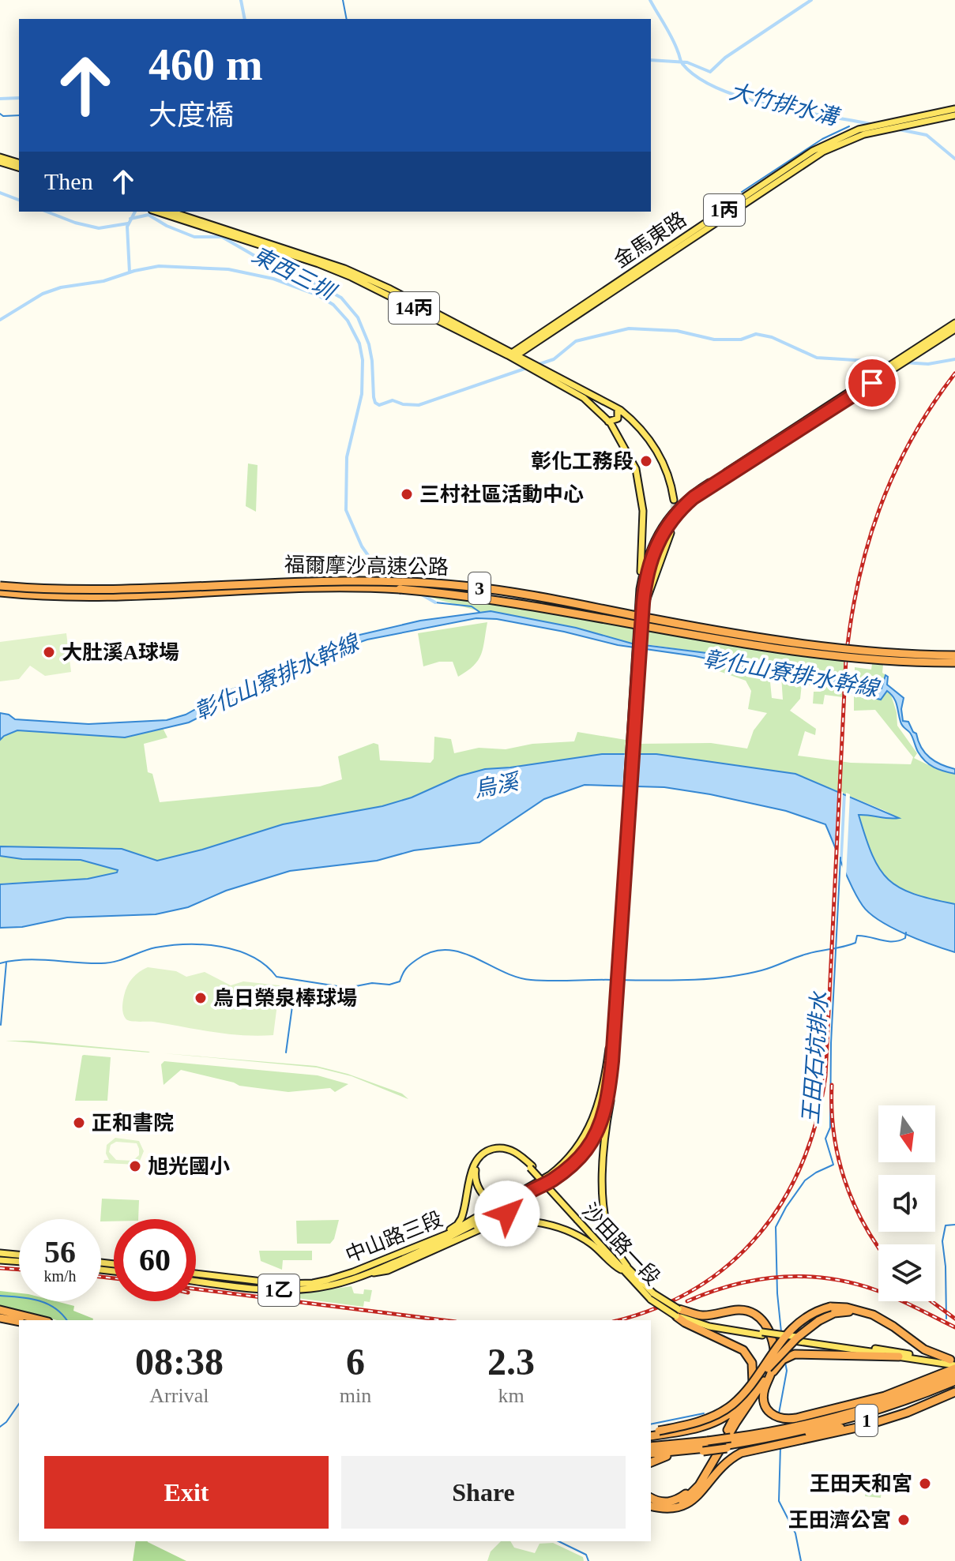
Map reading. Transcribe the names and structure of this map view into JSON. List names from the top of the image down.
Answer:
{
  "streets": {
    "highway": ["福爾摩沙高速公路", "3", "1"],
    "main road": [
      "1丙",
      "金馬東路",
      "14丙",
      "中山路三段",
      "沙田路一段",
      "1乙"
    ]
  },
  "crossings": [
    ["金馬東路", "14丙"],
    ["中山路三段", "沙田路一段"]
  ],
  "water": [
    "大竹排水溝",
    "東西三圳",
    "彰化山寮排水幹線",
    "烏溪",
    "王田石坑排水"
  ],
  "places": [
    "彰化工務段",
    "三村社區活動中心",
    "大肚溪A球場",
    "烏日榮泉棒球場",
    "正和書院",
    "旭光國小",
    "王田天和宮",
    "王田濟公宮"
  ],
  "north": "bottom",
  "page": {
    "turn": ["460 m", "大度橋"],
    "then": "Then",
    "speed": "56 km/h",
    "limit": "60",
    "eta": [
      "08:38",
      "Arrival",
      "6",
      "min",
      "2.3",
      "km"
    ],
    "buttons": ["Exit", "Share"]
  }
}
